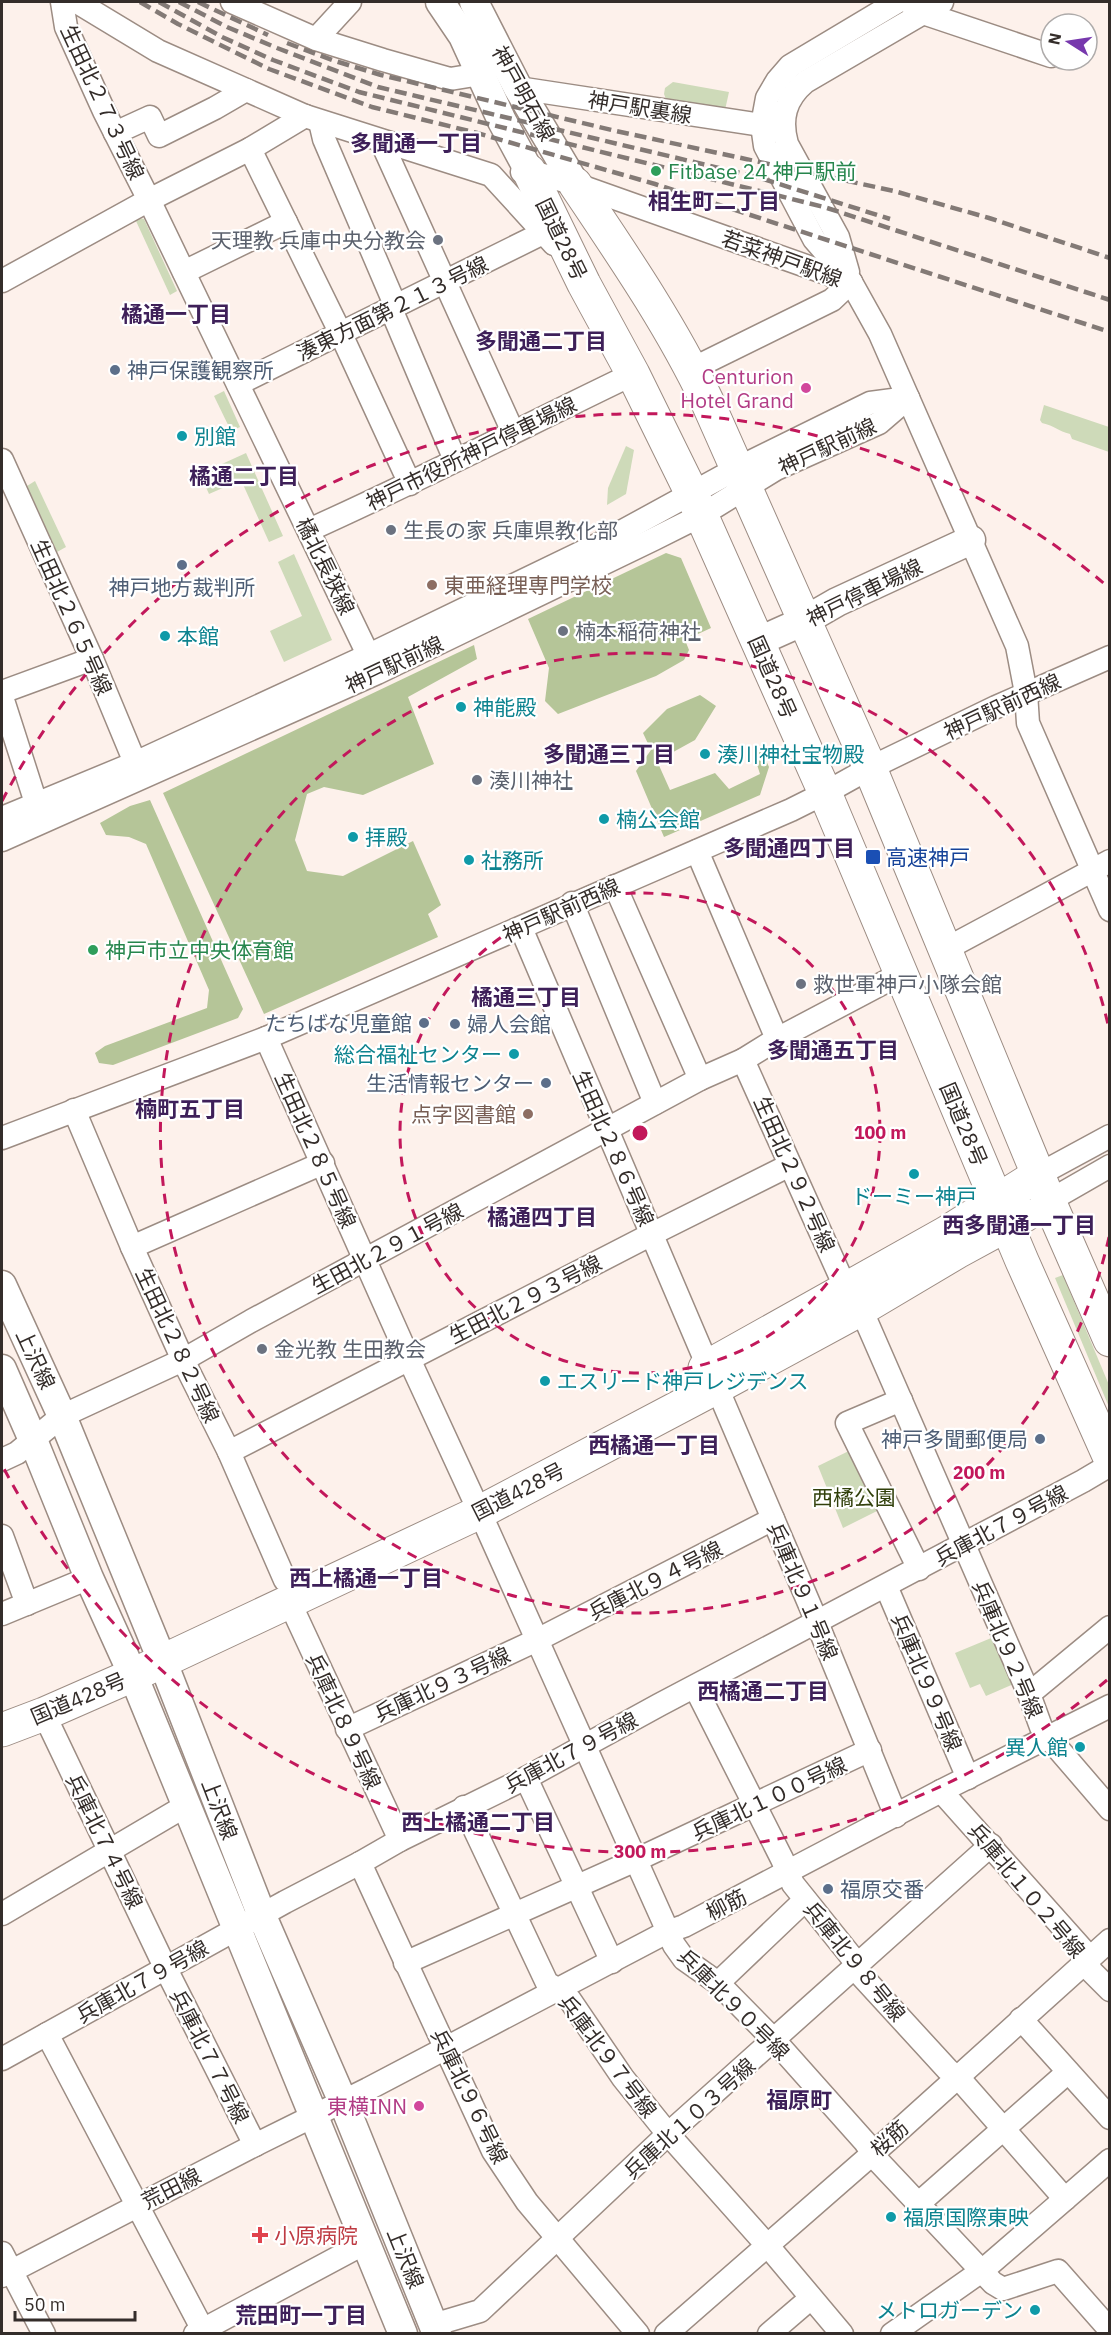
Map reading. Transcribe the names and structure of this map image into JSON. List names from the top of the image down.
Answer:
{
  "streets": {
    "highway": ["国道28号", "国道428号"],
    "main road": ["神戸明石線", "神戸停車場線", "上沢線"],
    "street": [
      "生田北２７３号線",
      "神戸駅裏線",
      "若菜神戸駅線",
      "湊東方面第２１３号線",
      "神戸駅前線",
      "神戸市役所神戸停車場線",
      "橘北長狭線",
      "生田北２６５号線",
      "神戸駅前西線",
      "生田北２８６号線",
      "生田北２８５号線",
      "生田北２９２号線",
      "生田北２９１号線",
      "生田北２９３号線",
      "生田北２８２号線",
      "兵庫北７９号線",
      "兵庫北９４号線",
      "兵庫北９１号線",
      "兵庫北９２号線",
      "兵庫北９９号線",
      "兵庫北９３号線",
      "兵庫北８９号線",
      "兵庫北１００号線",
      "兵庫北７４号線",
      "兵庫北１０２号線",
      "柳筋",
      "兵庫北９８号線",
      "兵庫北９０号線",
      "兵庫北７７号線",
      "兵庫北９７号線",
      "兵庫北９６号線",
      "兵庫北１０３号線",
      "桜筋",
      "荒田線"
    ]
  },
  "crossings": [
    ["神戸明石線", "神戸駅裏線"],
    ["神戸明石線", "国道28号"],
    ["神戸明石線", "若菜神戸駅線"],
    ["生田北２７３号線", "橘北長狭線"],
    ["国道28号", "若菜神戸駅線"],
    ["国道28号", "神戸駅前線"],
    ["国道28号", "神戸市役所神戸停車場線"],
    ["国道28号", "神戸停車場線"],
    ["国道28号", "神戸駅前西線"],
    ["国道28号", "生田北２９１号線"],
    ["国道28号", "国道428号"],
    ["若菜神戸駅線", "神戸駅前線"],
    ["若菜神戸駅線", "神戸停車場線"],
    ["若菜神戸駅線", "神戸駅前西線"],
    ["湊東方面第２１３号線", "橘北長狭線"],
    ["神戸駅前線", "橘北長狭線"],
    ["神戸駅前線", "生田北２６５号線"],
    ["神戸市役所神戸停車場線", "橘北長狭線"],
    ["神戸駅前西線", "生田北２８６号線"],
    ["神戸駅前西線", "生田北２８５号線"],
    ["神戸駅前西線", "生田北２８２号線"],
    ["生田北２８６号線", "生田北２９１号線"],
    ["生田北２８６号線", "生田北２９３号線"],
    ["生田北２８６号線", "国道428号"],
    ["生田北２８６号線", "兵庫北９１号線"],
    ["生田北２８５号線", "生田北２９１号線"],
    ["生田北２８５号線", "生田北２９３号線"],
    ["生田北２８５号線", "国道428号"],
    ["生田北２８５号線", "兵庫北９０号線"],
    ["生田北２９２号線", "生田北２９１号線"],
    ["生田北２９２号線", "生田北２９３号線"],
    ["生田北２９２号線", "国道428号"],
    ["生田北２９２号線", "兵庫北９２号線"],
    ["生田北２９１号線", "生田北２８２号線"],
    ["生田北２９１号線", "上沢線"],
    ["生田北２９３号線", "生田北２８２号線"],
    ["生田北２８２号線", "国道428号"],
    ["生田北２８２号線", "兵庫北８９号線"],
    ["上沢線", "国道428号"],
    ["上沢線", "兵庫北７９号線"],
    ["上沢線", "柳筋"],
    ["上沢線", "兵庫北１０３号線"],
    ["上沢線", "荒田線"],
    ["国道428号", "兵庫北９１号線"],
    ["国道428号", "兵庫北９２号線"],
    ["国道428号", "兵庫北８９号線"],
    ["国道428号", "兵庫北７４号線"],
    ["国道428号", "兵庫北９０号線"],
    ["兵庫北７９号線", "兵庫北９１号線"],
    ["兵庫北７９号線", "兵庫北９２号線"],
    ["兵庫北７９号線", "兵庫北９９号線"],
    ["兵庫北７９号線", "兵庫北８９号線"],
    ["兵庫北７９号線", "兵庫北７４号線"],
    ["兵庫北７９号線", "兵庫北９８号線"],
    ["兵庫北７９号線", "兵庫北９０号線"],
    ["兵庫北７９号線", "兵庫北７７号線"],
    ["兵庫北７９号線", "兵庫北９７号線"],
    ["兵庫北７９号線", "兵庫北９６号線"],
    ["兵庫北９４号線", "兵庫北９１号線"],
    ["兵庫北９４号線", "兵庫北９３号線"],
    ["兵庫北９４号線", "兵庫北９０号線"],
    ["兵庫北９１号線", "兵庫北１００号線"],
    ["兵庫北９１号線", "柳筋"],
    ["兵庫北９２号線", "柳筋"],
    ["兵庫北９９号線", "柳筋"],
    ["兵庫北９３号線", "兵庫北８９号線"],
    ["兵庫北９３号線", "兵庫北９０号線"],
    ["兵庫北１００号線", "兵庫北９８号線"],
    ["兵庫北１００号線", "兵庫北９０号線"],
    ["兵庫北１００号線", "兵庫北９７号線"],
    ["兵庫北１００号線", "兵庫北９６号線"],
    ["兵庫北７４号線", "兵庫北７７号線"],
    ["兵庫北１０２号線", "柳筋"],
    ["兵庫北１０２号線", "兵庫北１０３号線"],
    ["兵庫北１０２号線", "桜筋"],
    ["柳筋", "兵庫北９８号線"],
    ["柳筋", "兵庫北９０号線"],
    ["柳筋", "兵庫北９７号線"],
    ["柳筋", "兵庫北９６号線"],
    ["柳筋", "荒田線"],
    ["兵庫北９８号線", "兵庫北１０３号線"],
    ["兵庫北９８号線", "桜筋"],
    ["兵庫北９０号線", "兵庫北１０３号線"],
    ["兵庫北９０号線", "桜筋"],
    ["兵庫北７７号線", "荒田線"],
    ["兵庫北９７号線", "兵庫北１０３号線"],
    ["兵庫北９７号線", "桜筋"],
    ["兵庫北９６号線", "兵庫北１０３号線"]
  ],
  "districts": [
    "多聞通一丁目",
    "相生町二丁目",
    "橘通一丁目",
    "多聞通二丁目",
    "橘通二丁目",
    "多聞通三丁目",
    "多聞通四丁目",
    "橘通三丁目",
    "多聞通五丁目",
    "楠町五丁目",
    "橘通四丁目",
    "西多聞通一丁目",
    "西橘通一丁目",
    "西上橘通一丁目",
    "西橘通二丁目",
    "西上橘通二丁目",
    "福原町",
    "荒田町一丁目"
  ],
  "parks": ["西橘公園"],
  "places": {
    "other": [
      "Fitbase 24 神戸駅前",
      "天理教 兵庫中央分教会",
      "神戸保護観察所",
      "Centurion Hotel Grand",
      "別館",
      "生長の家 兵庫県教化部",
      "神戸地方裁判所",
      "東亜経理専門学校",
      "楠本稲荷神社",
      "本館",
      "神能殿",
      "湊川神社宝物殿",
      "湊川神社",
      "楠公会館",
      "拝殿",
      "社務所",
      "神戸市立中央体育館",
      "救世軍神戸小隊会館",
      "たちばな児童館",
      "婦人会館",
      "総合福祉センター",
      "生活情報センター",
      "点字図書館",
      "ドーミー神戸",
      "金光教 生田教会",
      "エスリード神戸レジデンス",
      "神戸多聞郵便局",
      "異人館",
      "福原交番",
      "東横INN",
      "福原国際東映",
      "メトロガーデン"
    ],
    "transit": ["高速神戸"],
    "health": ["小原病院"]
  },
  "scale_bar": "50 m",
  "north": "left",
  "rings": ["100 m", "200 m", "300 m"]
}
